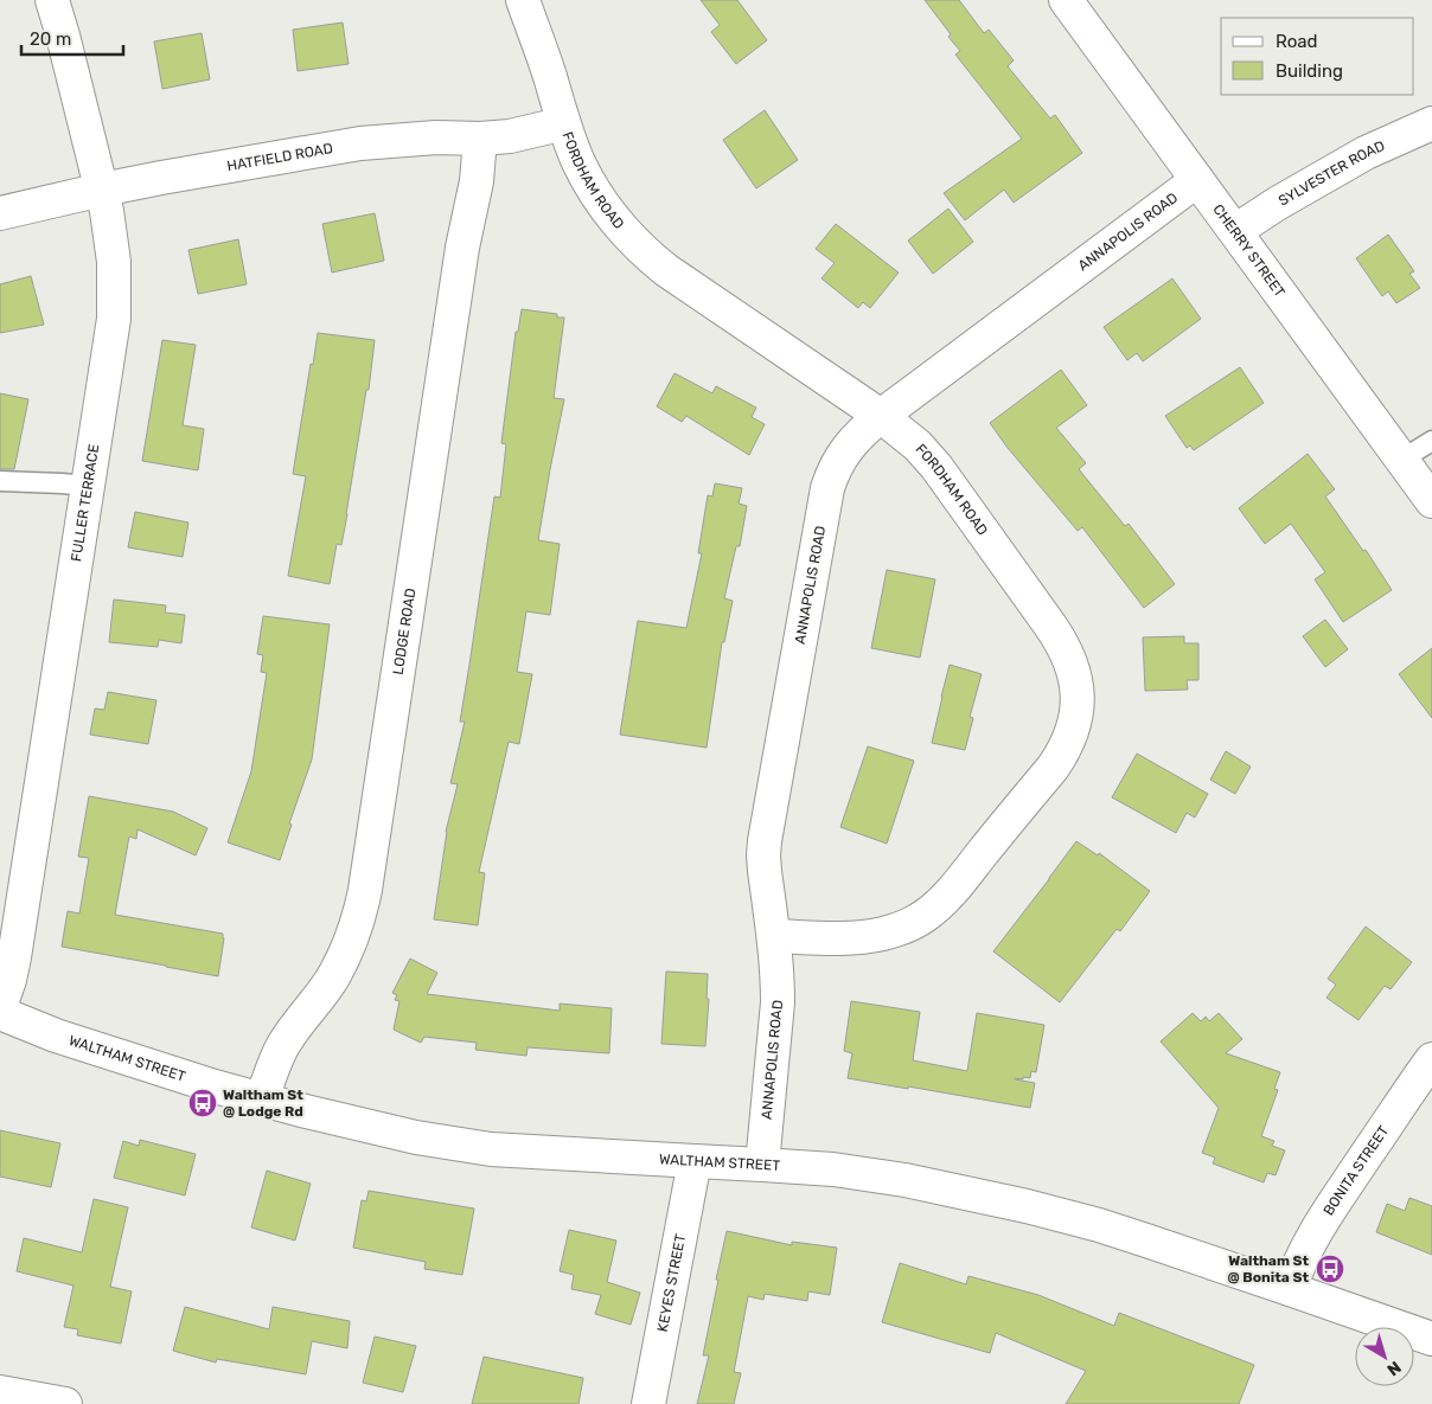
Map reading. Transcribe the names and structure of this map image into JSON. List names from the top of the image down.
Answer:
{
  "streets": {
    "street": [
      "HATFIELD ROAD",
      "SYLVESTER ROAD",
      "FORDHAM ROAD",
      "ANNAPOLIS ROAD",
      "CHERRY STREET",
      "FULLER TERRACE",
      "LODGE ROAD",
      "WALTHAM STREET",
      "BONITA STREET",
      "KEYES STREET"
    ]
  },
  "crossings": [
    ["HATFIELD ROAD", "FORDHAM ROAD"],
    ["HATFIELD ROAD", "FULLER TERRACE"],
    ["HATFIELD ROAD", "LODGE ROAD"],
    ["SYLVESTER ROAD", "CHERRY STREET"],
    ["FORDHAM ROAD", "ANNAPOLIS ROAD"],
    ["ANNAPOLIS ROAD", "CHERRY STREET"],
    ["ANNAPOLIS ROAD", "WALTHAM STREET"],
    ["LODGE ROAD", "WALTHAM STREET"],
    ["WALTHAM STREET", "BONITA STREET"],
    ["WALTHAM STREET", "KEYES STREET"]
  ],
  "places": {
    "bus stop": ["Waltham St @ Lodge Rd", "Waltham St @ Bonita St"]
  },
  "legend": ["Road", "Building"],
  "scale_bar": "20 m",
  "north": "bottom right"
}
